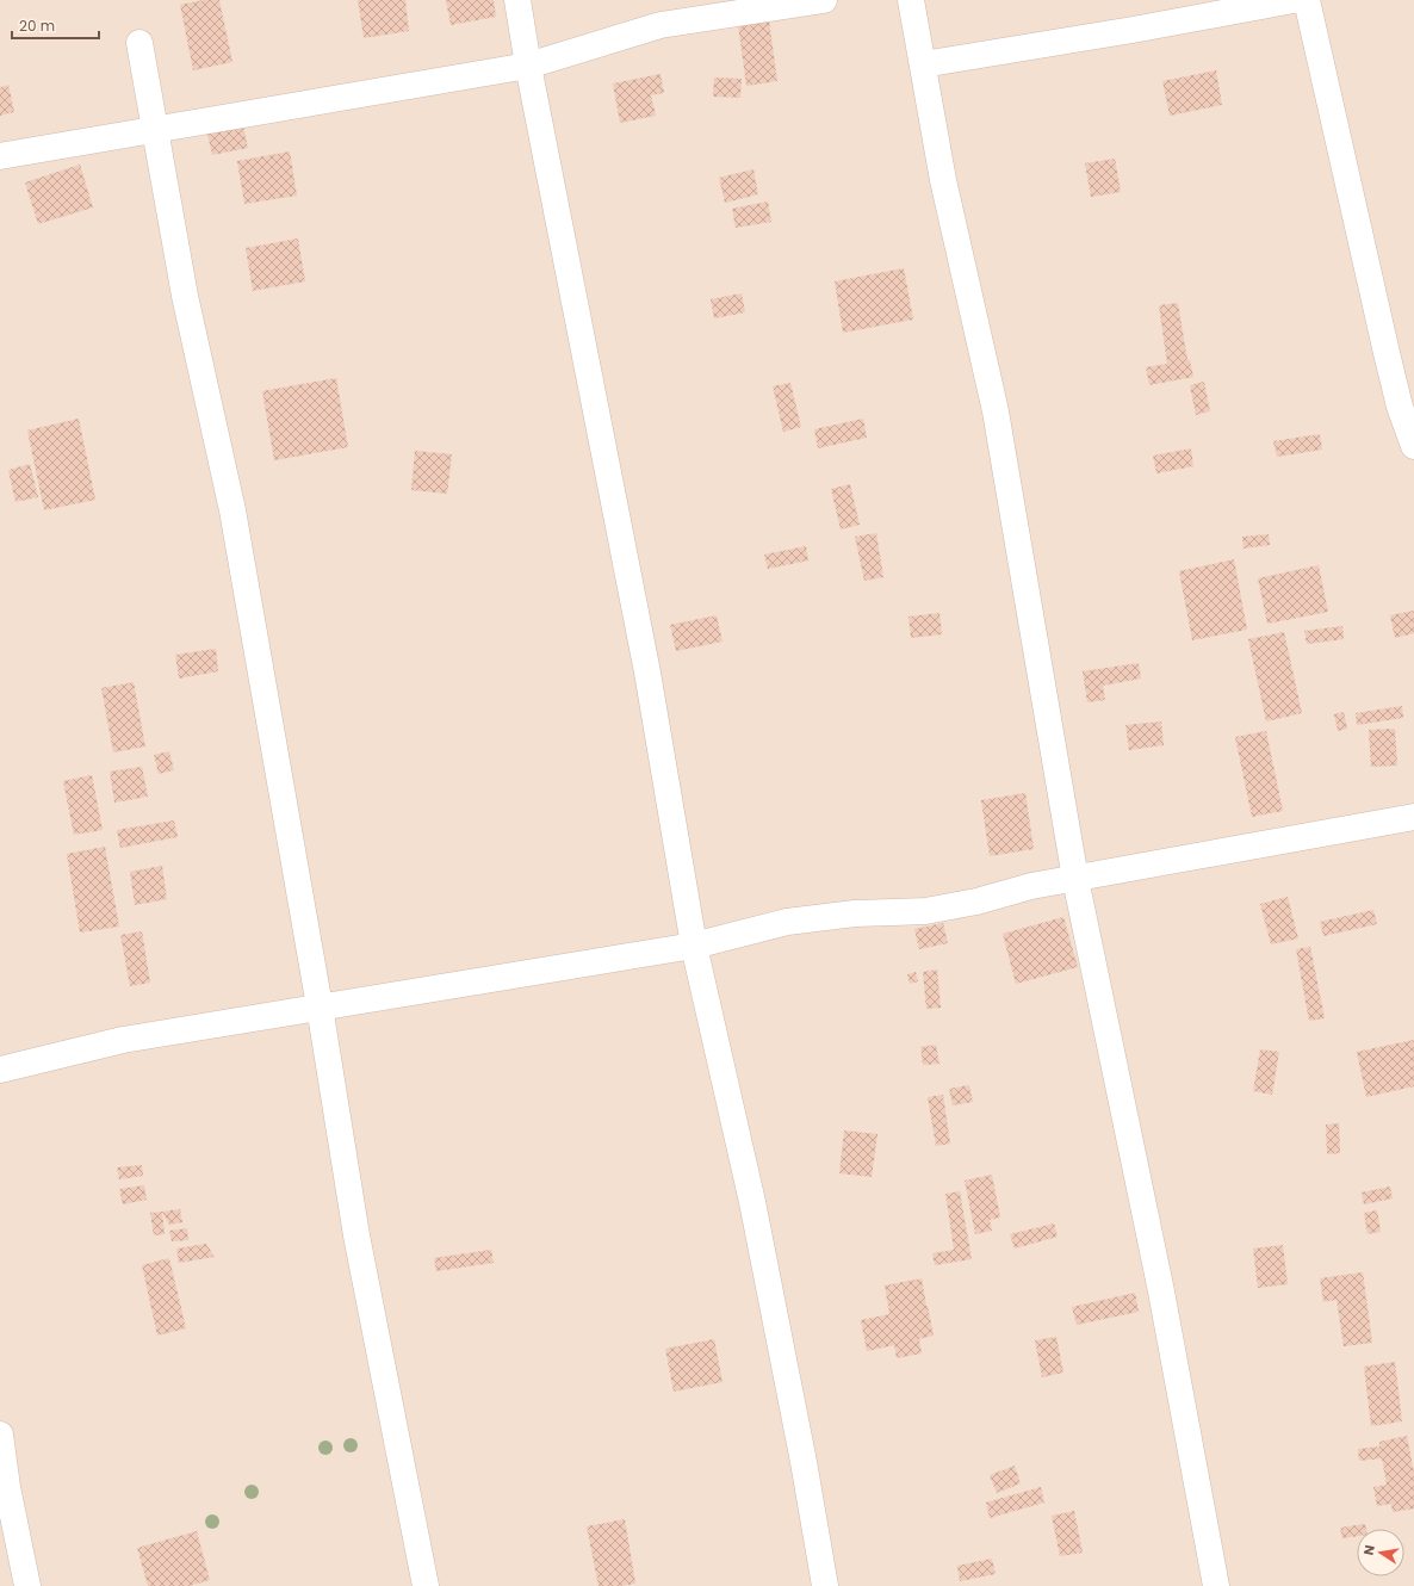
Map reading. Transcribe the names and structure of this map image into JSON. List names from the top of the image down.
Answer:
{
  "scale_bar": "20 m",
  "north": "left"
}
